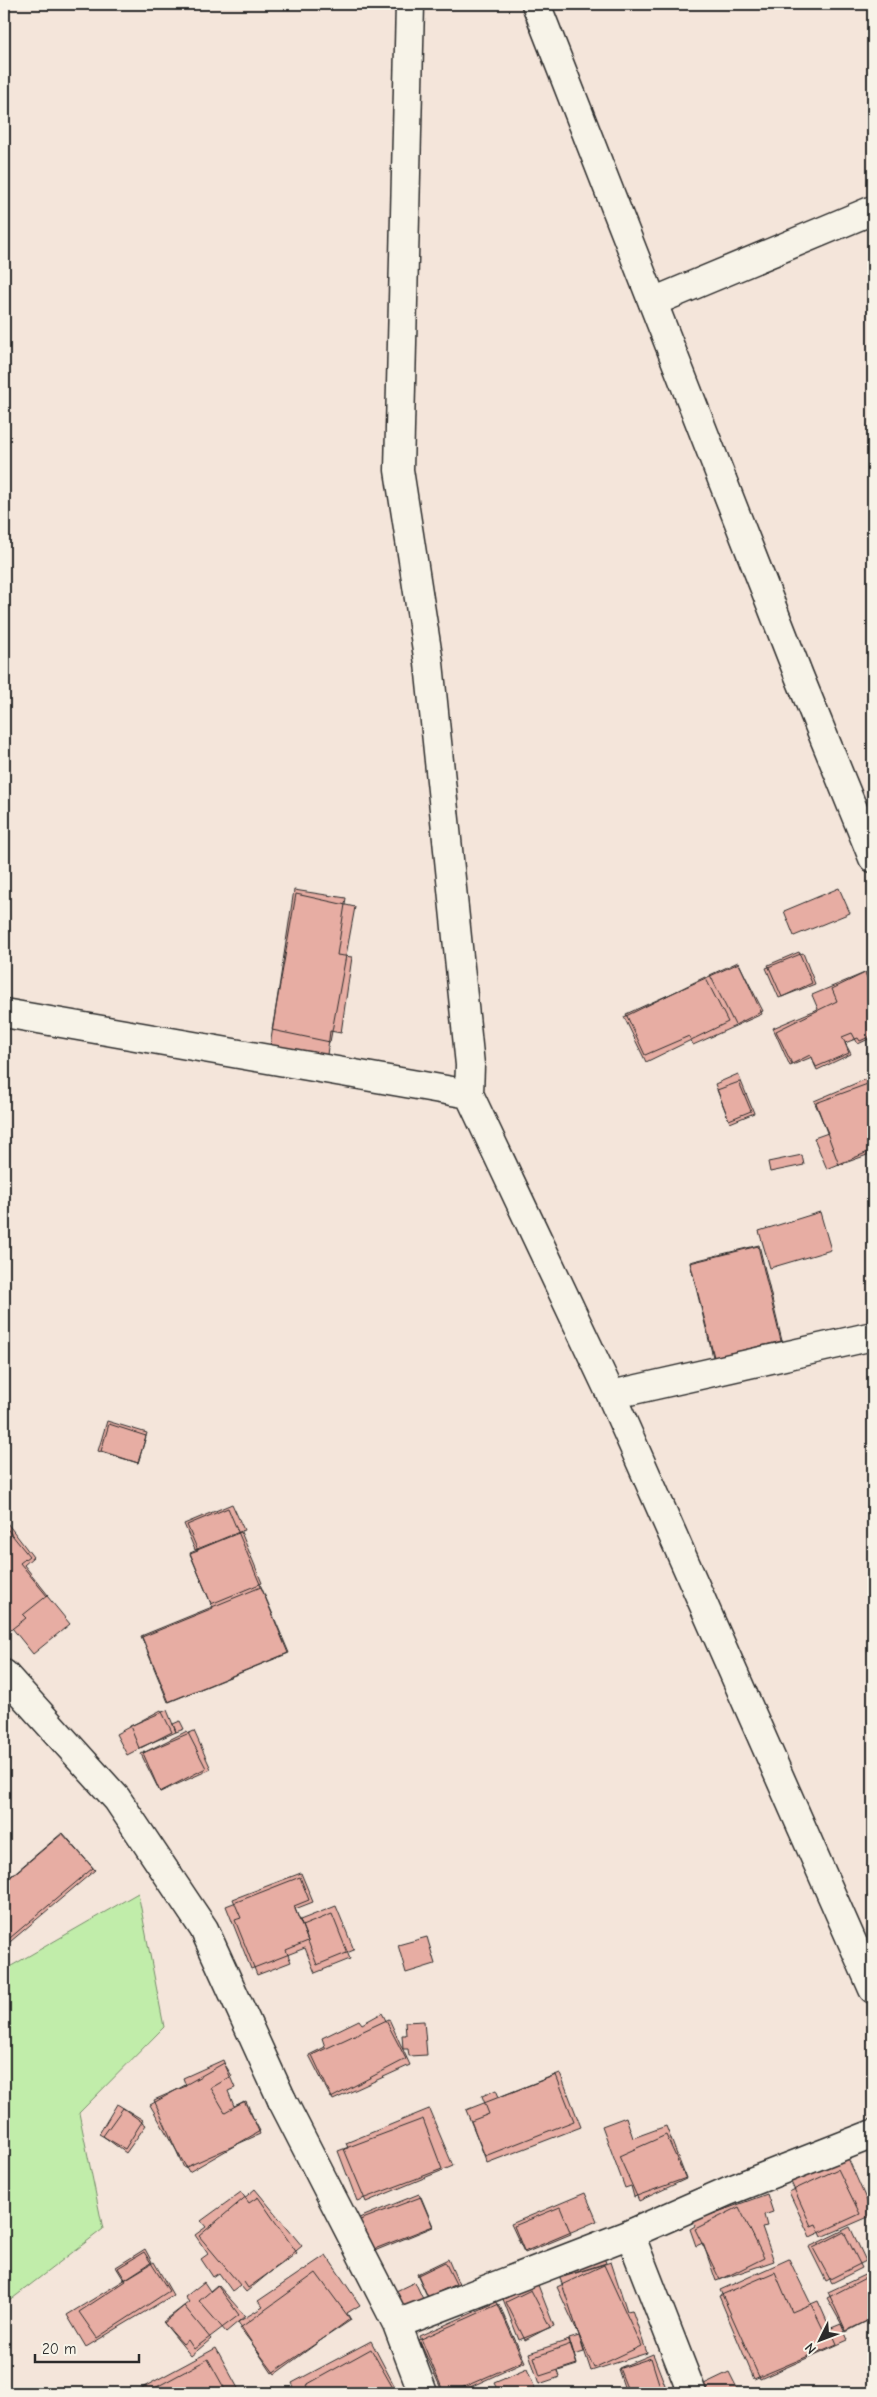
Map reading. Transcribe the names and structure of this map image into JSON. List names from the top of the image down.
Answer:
{
  "scale_bar": "20 m",
  "north": "bottom left"
}
